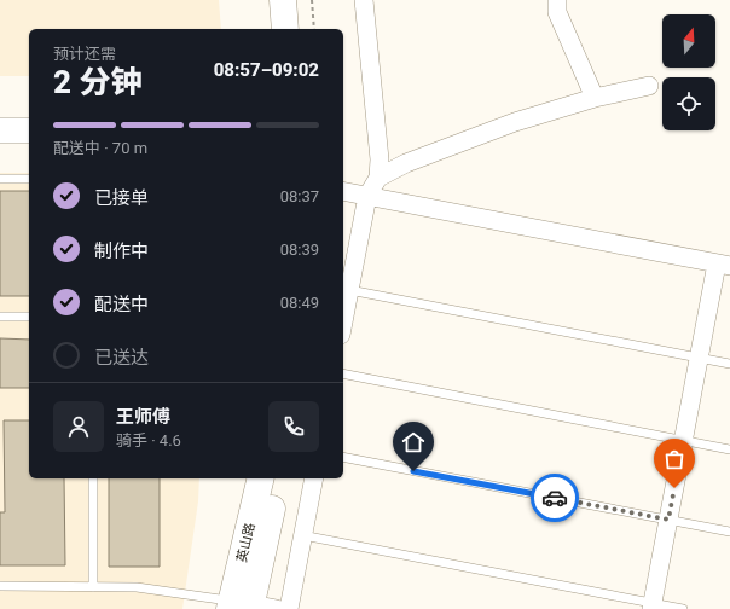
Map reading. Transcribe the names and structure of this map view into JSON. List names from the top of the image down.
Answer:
{
  "streets": {
    "main road": ["英山路"]
  },
  "north": "top",
  "page": {
    "heading": ["2 分钟", "预计还需", "08:57–09:02"],
    "panel": ["王师傅", "骑手 · 4.6"],
    "bar": "配送中 · 70 m",
    "list": [
      ["已接单", "08:37"],
      ["制作中", "08:39"],
      ["配送中", "08:49"],
      "已送达"
    ]
  }
}
